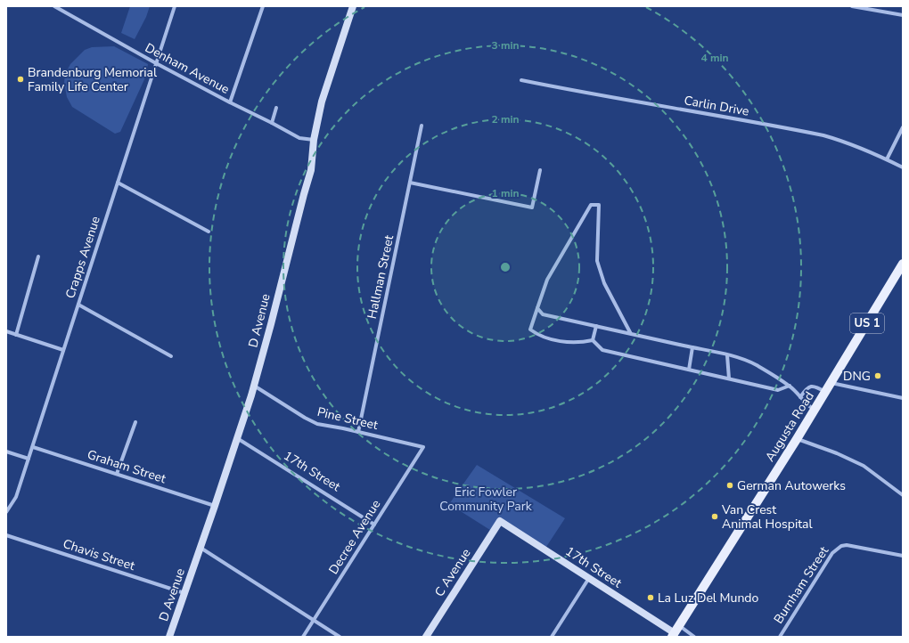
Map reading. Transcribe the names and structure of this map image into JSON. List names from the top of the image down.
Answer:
{
  "streets": {
    "main road": ["US 1", "Augusta Road"],
    "street": [
      "Denham Avenue",
      "Carlin Drive",
      "Crapps Avenue",
      "Hallman Street",
      "D Avenue",
      "Pine Street",
      "Graham Street",
      "17th Street",
      "Decree Avenue",
      "Chavis Street",
      "C Avenue",
      "Burnham Street"
    ]
  },
  "crossings": [
    ["Denham Avenue", "Crapps Avenue"],
    ["Denham Avenue", "D Avenue"],
    ["Crapps Avenue", "Graham Street"],
    ["Hallman Street", "Pine Street"],
    ["D Avenue", "Pine Street"],
    ["D Avenue", "Graham Street"],
    ["D Avenue", "17th Street"],
    ["D Avenue", "Chavis Street"],
    ["Pine Street", "Decree Avenue"],
    ["Augusta Road", "17th Street"],
    ["17th Street", "Decree Avenue"],
    ["17th Street", "C Avenue"]
  ],
  "parks": ["Eric Fowler Community Park"],
  "places": [
    "Brandenburg Memorial Family Life Center",
    "DNG",
    "German Autowerks",
    "Van Crest Animal Hospital",
    "La Luz Del Mundo"
  ],
  "rings": [
    "3 min",
    "4 min",
    "2 min",
    "1 min"
  ]
}
